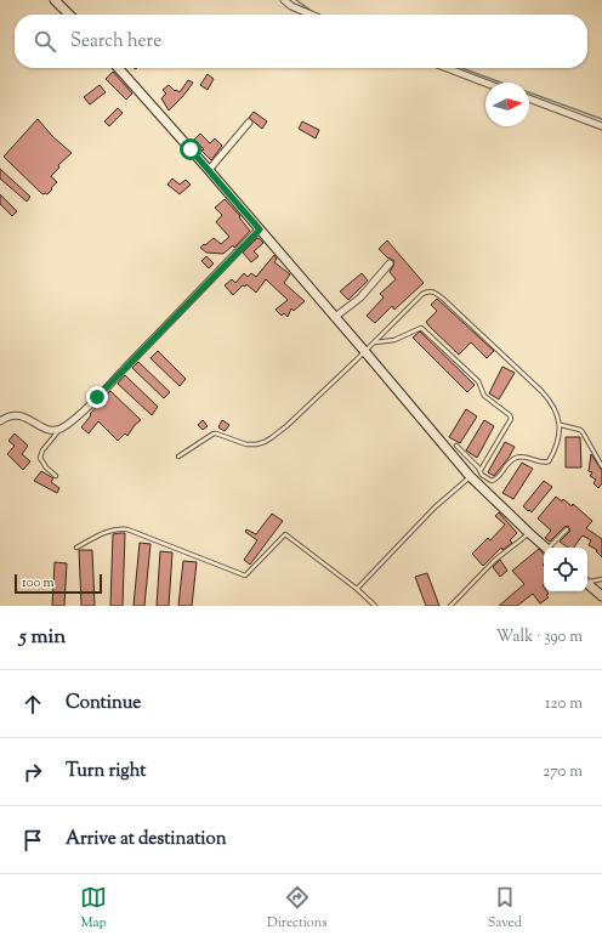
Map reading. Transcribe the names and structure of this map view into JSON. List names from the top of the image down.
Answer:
{
  "scale_bar": "100 m",
  "north": "right",
  "page": {
    "search": "Search here",
    "scale": "100 m",
    "heading": ["5 min", "Walk · 390 m"],
    "list": [
      ["Continue", "120 m"],
      ["Turn right", "270 m"],
      "Arrive at destination"
    ],
    "nav": ["Map", "Directions", "Saved"]
  }
}
